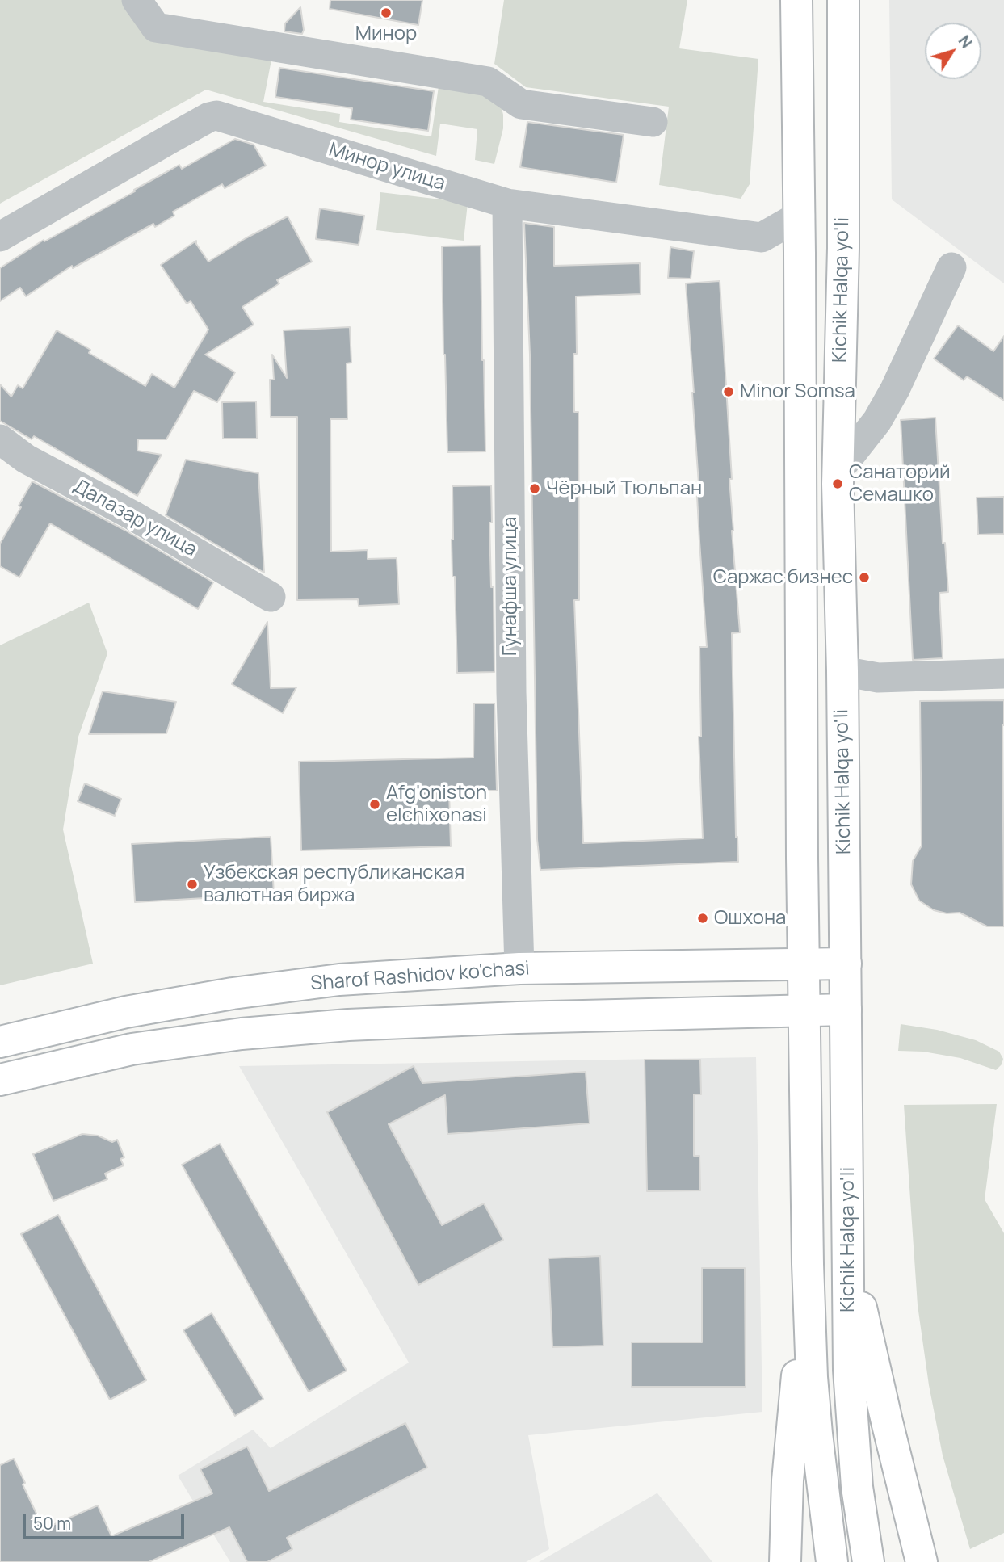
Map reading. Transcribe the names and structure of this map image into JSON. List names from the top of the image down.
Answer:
{
  "streets": {
    "main road": ["Kichik Halqa yo'li", "Sharof Rashidov ko'chasi"],
    "street": ["Минор улица", "Далазар улица", "Гунафша улица"]
  },
  "crossings": [
    ["Минор улица", "Kichik Halqa yo'li"],
    ["Минор улица", "Гунафша улица"],
    ["Kichik Halqa yo'li", "Sharof Rashidov ko'chasi"],
    ["Гунафша улица", "Sharof Rashidov ko'chasi"]
  ],
  "places": [
    "Минор",
    "Minor Somsa",
    "Санаторий Семашко",
    "Чёрный Тюльпан",
    "Саржас бизнес",
    "Afg'oniston elchixonasi",
    "Узбекская республиканская валютная биржа",
    "Ошхона"
  ],
  "scale_bar": "50 m",
  "north": "top right"
}
